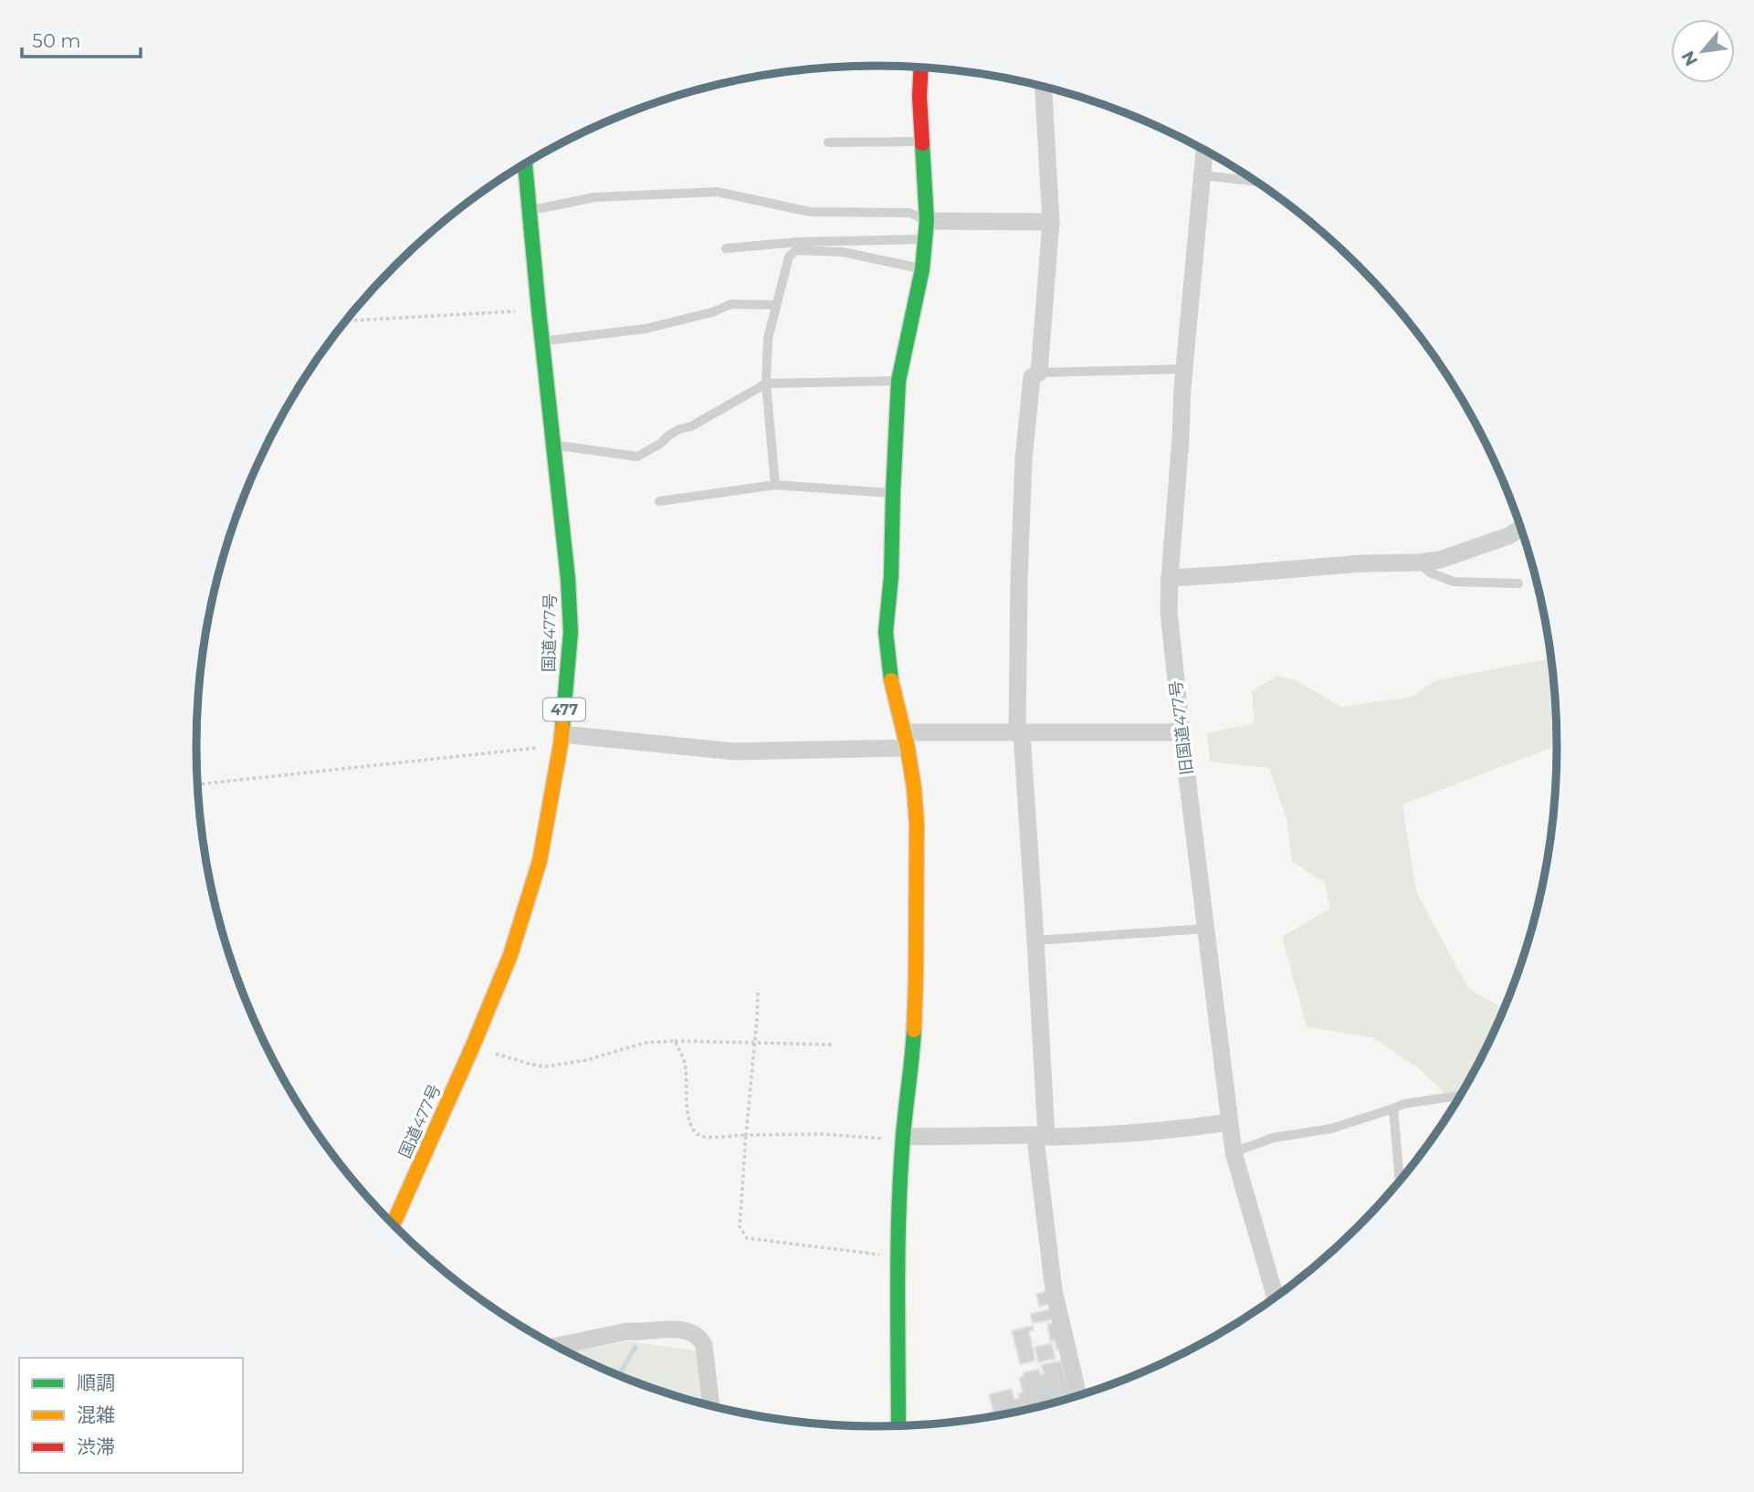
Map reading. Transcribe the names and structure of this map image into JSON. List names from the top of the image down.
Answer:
{
  "streets": {
    "main road": ["国道477号", "477"],
    "street": ["旧国道477号"]
  },
  "legend": ["順調", "混雑", "渋滞"],
  "scale_bar": "50 m",
  "north": "bottom left"
}
